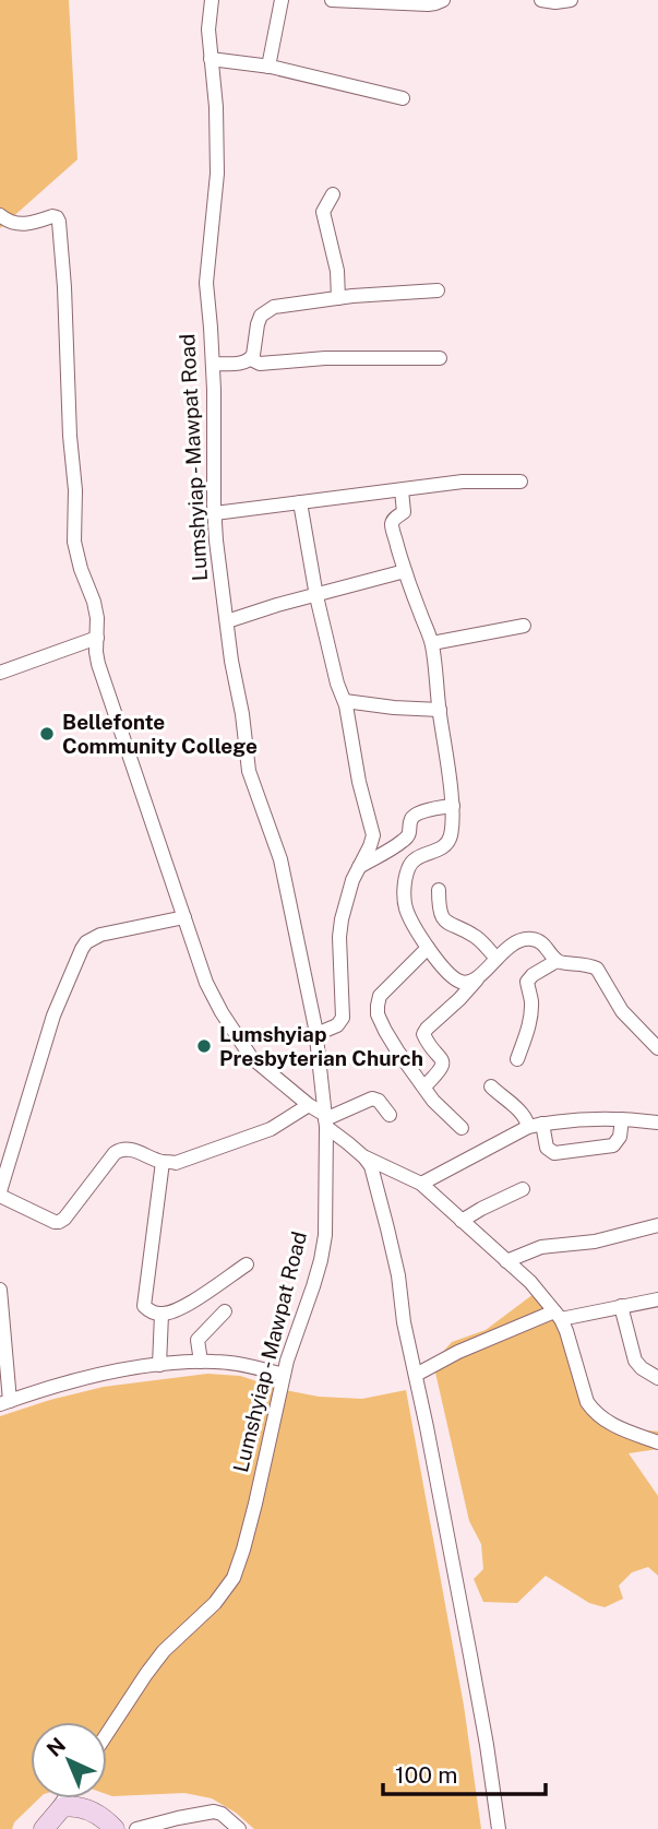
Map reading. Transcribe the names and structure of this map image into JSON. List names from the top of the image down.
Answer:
{
  "streets": {
    "street": ["Lumshyiap - Mawpat Road"]
  },
  "places": ["Bellefonte Community College", "Lumshyiap Presbyterian Church"],
  "scale_bar": "100 m",
  "north": "top left"
}
